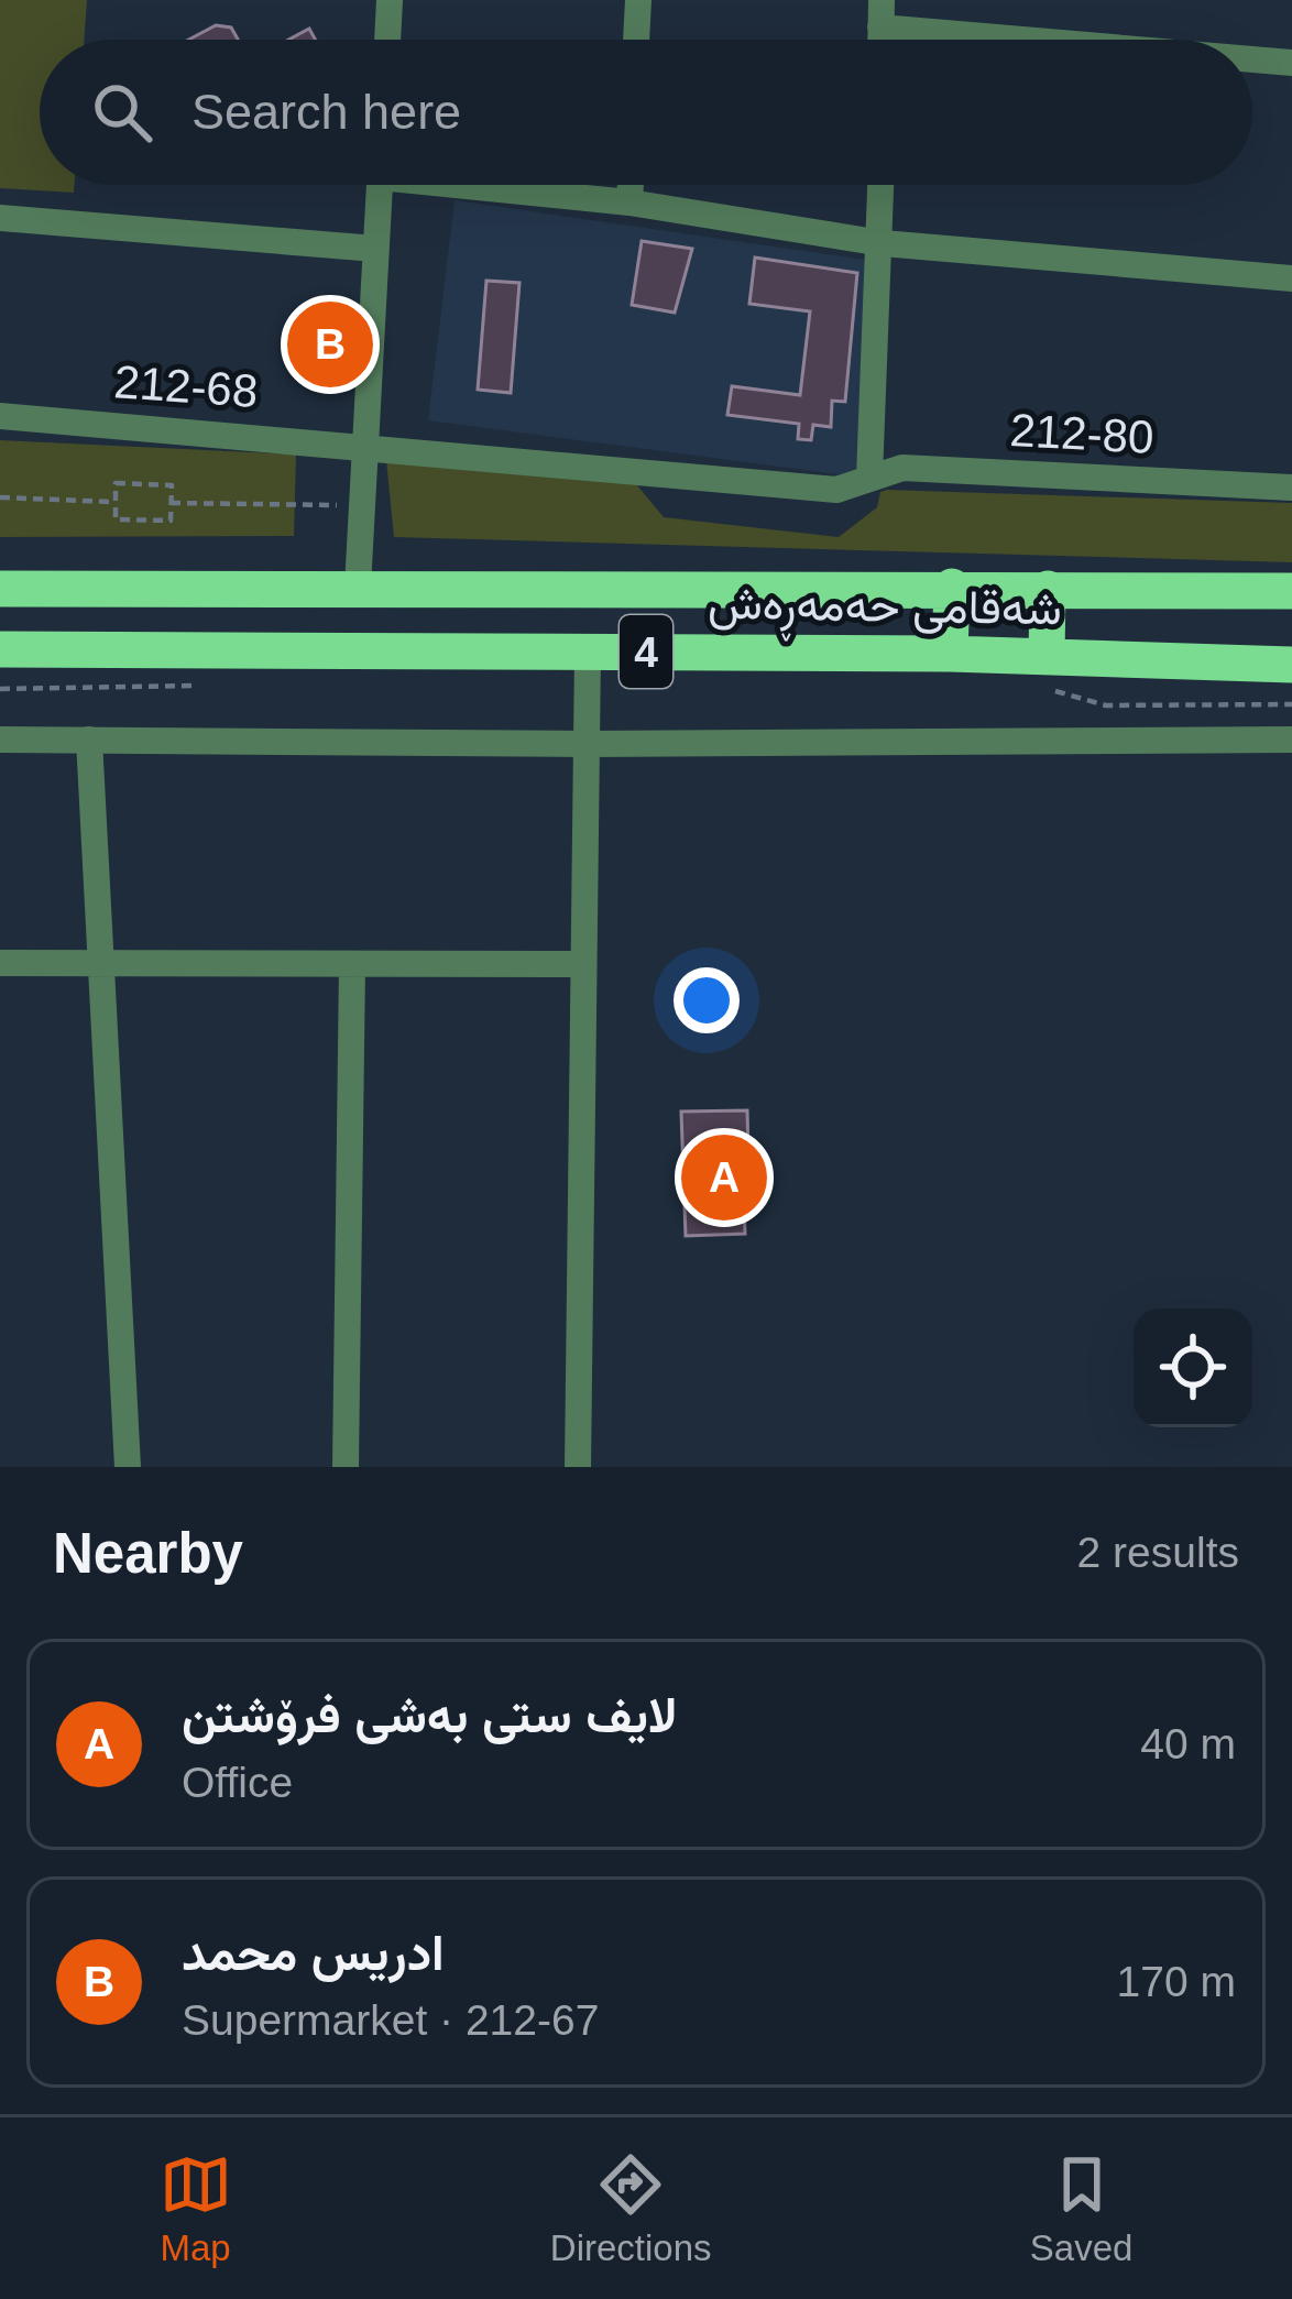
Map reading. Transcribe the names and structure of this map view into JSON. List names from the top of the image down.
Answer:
{
  "streets": {
    "highway": ["شەقامی حەمەڕەش", "4"],
    "street": ["212-68", "212-80"]
  },
  "crossings": [
    ["212-68", "212-80"]
  ],
  "page": {
    "search": "Search here",
    "pins": ["B", "A"],
    "heading": ["Nearby", "2 results"],
    "list": [
      {
        "mark": "A",
        "name": "لایف ستی بەشی فرۆشتن",
        "note": "Office",
        "value": "40 m"
      },
      {
        "mark": "B",
        "name": "ادريس محمد",
        "note": "Supermarket · 212-67",
        "value": "170 m"
      }
    ],
    "nav": ["Map", "Directions", "Saved"]
  }
}
